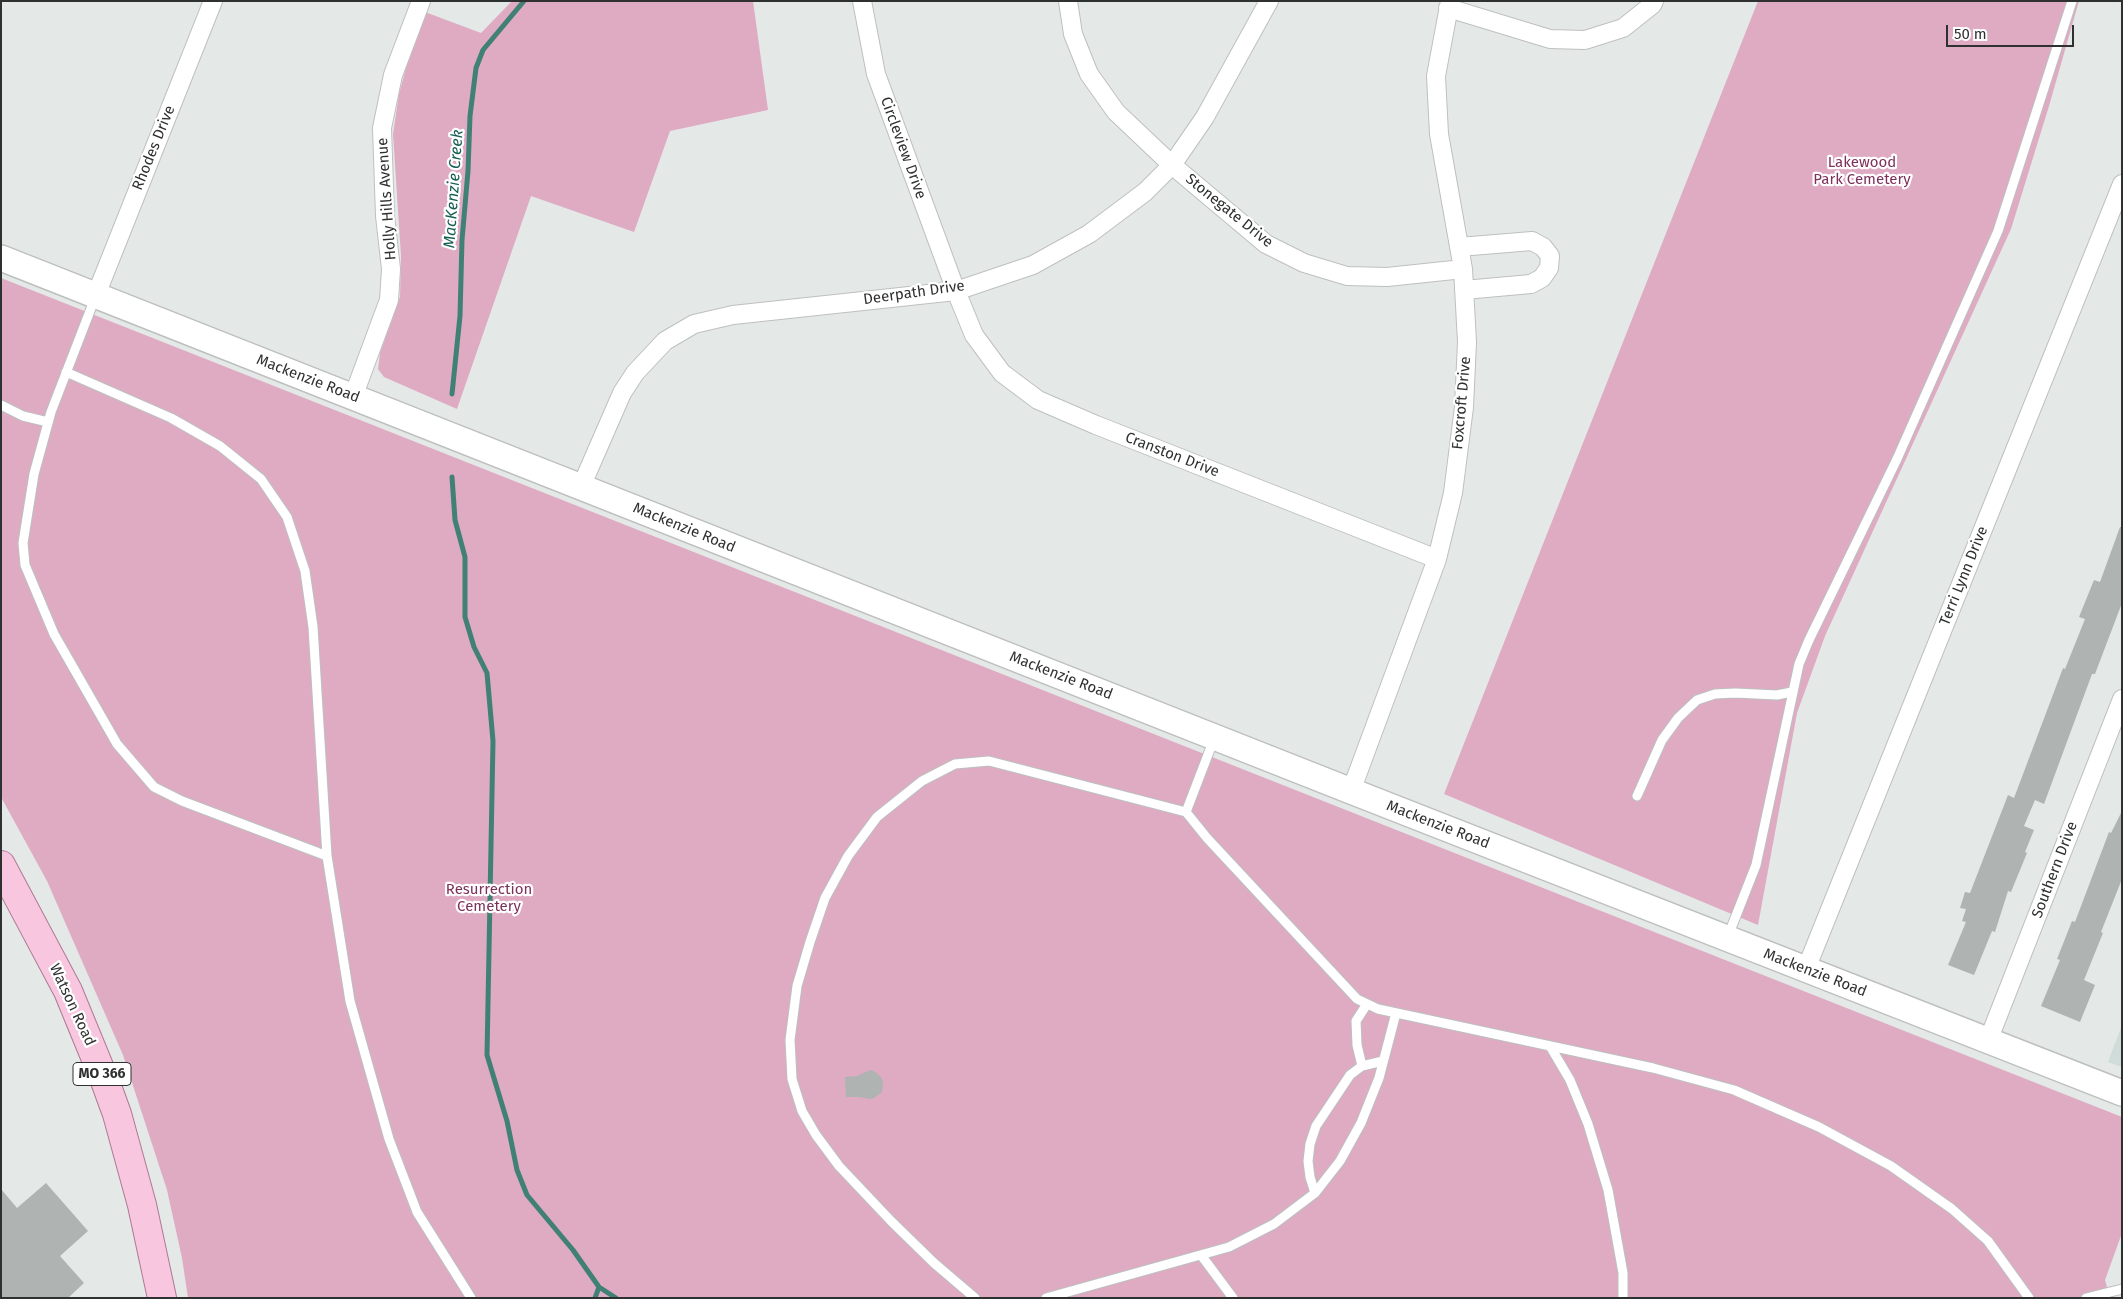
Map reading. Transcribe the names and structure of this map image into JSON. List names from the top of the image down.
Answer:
{
  "streets": {
    "main road": ["Mackenzie Road", "Watson Road", "MO 366"],
    "street": [
      "Rhodes Drive",
      "Circleview Drive",
      "Holly Hills Avenue",
      "Stonegate Drive",
      "Deerpath Drive",
      "Foxcroft Drive",
      "Cranston Drive",
      "Terri Lynn Drive",
      "Southern Drive"
    ]
  },
  "crossings": [
    ["Rhodes Drive", "Mackenzie Road"],
    ["Circleview Drive", "Deerpath Drive"],
    ["Circleview Drive", "Cranston Drive"],
    ["Holly Hills Avenue", "Mackenzie Road"],
    ["Stonegate Drive", "Deerpath Drive"],
    ["Stonegate Drive", "Foxcroft Drive"],
    ["Deerpath Drive", "Mackenzie Road"],
    ["Deerpath Drive", "Cranston Drive"],
    ["Mackenzie Road", "Foxcroft Drive"],
    ["Mackenzie Road", "Terri Lynn Drive"],
    ["Mackenzie Road", "Southern Drive"],
    ["Foxcroft Drive", "Cranston Drive"]
  ],
  "water": ["MacKenzie Creek"],
  "parks": ["Lakewood Park Cemetery", "Resurrection Cemetery"],
  "scale_bar": "50 m"
}
